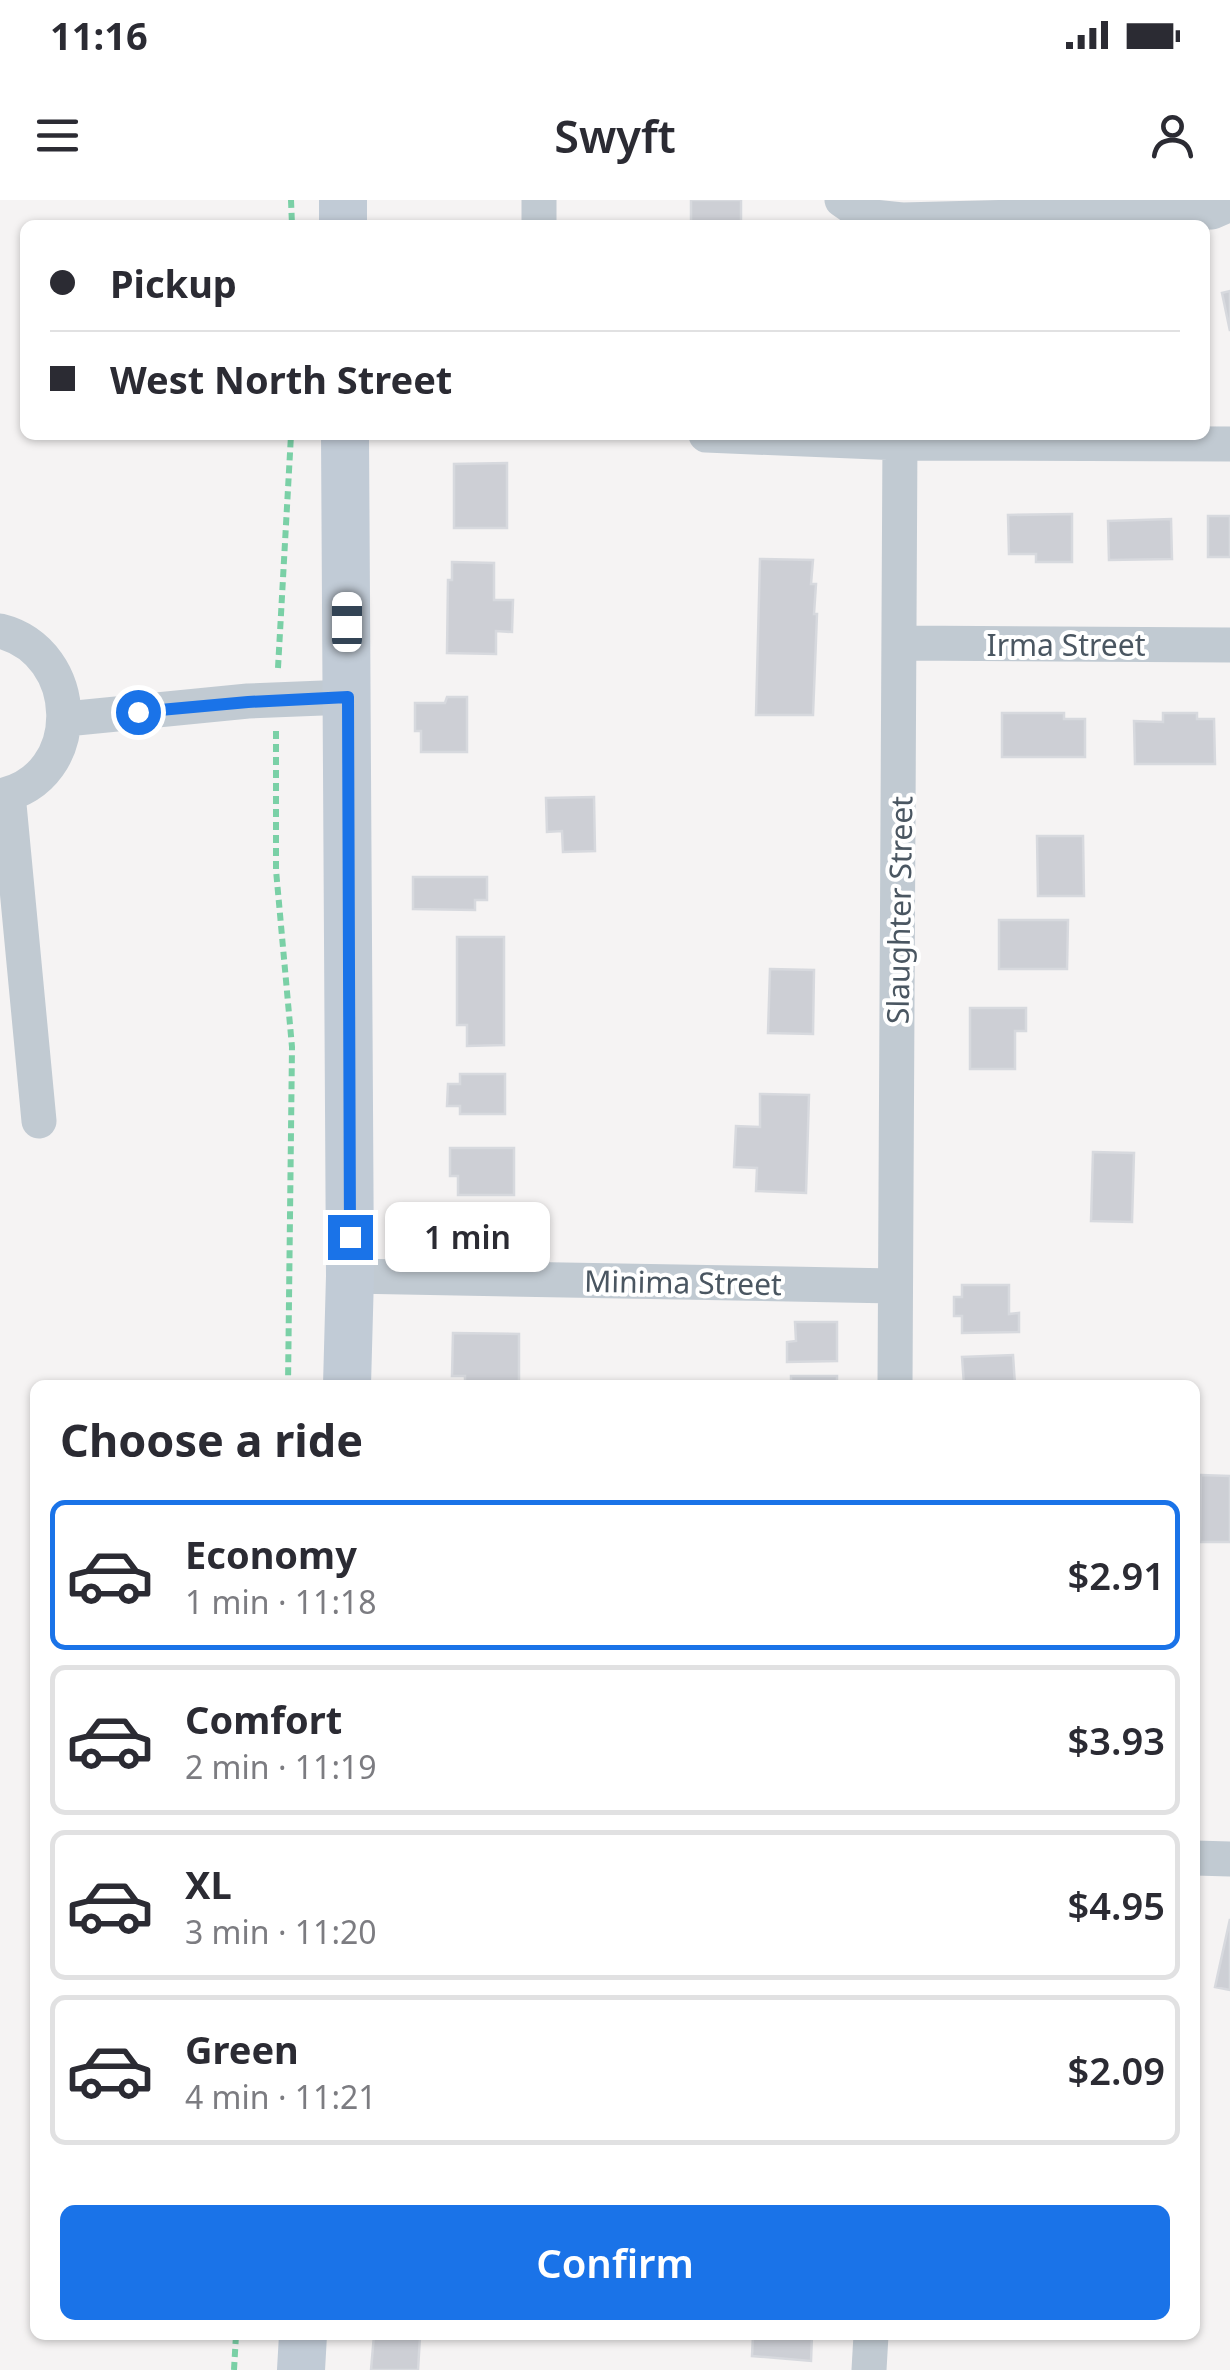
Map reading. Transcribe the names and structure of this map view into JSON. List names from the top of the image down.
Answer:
{
  "streets": {
    "street": ["Irma Street", "Slaughter Street", "Minima Street"]
  },
  "crossings": [
    ["Irma Street", "Slaughter Street"],
    ["Slaughter Street", "Minima Street"]
  ],
  "page": {
    "status": "11:16",
    "header": "Swyft",
    "banner": ["Pickup", "West North Street"],
    "bubble": "1 min",
    "heading": "Choose a ride",
    "list": [
      {
        "name": "Economy",
        "note": "1 min · 11:18",
        "value": "$2.91"
      },
      {
        "name": "Comfort",
        "note": "2 min · 11:19",
        "value": "$3.93"
      },
      {
        "name": "XL",
        "note": "3 min · 11:20",
        "value": "$4.95"
      },
      {
        "name": "Green",
        "note": "4 min · 11:21",
        "value": "$2.09"
      }
    ],
    "buttons": "Confirm"
  }
}
